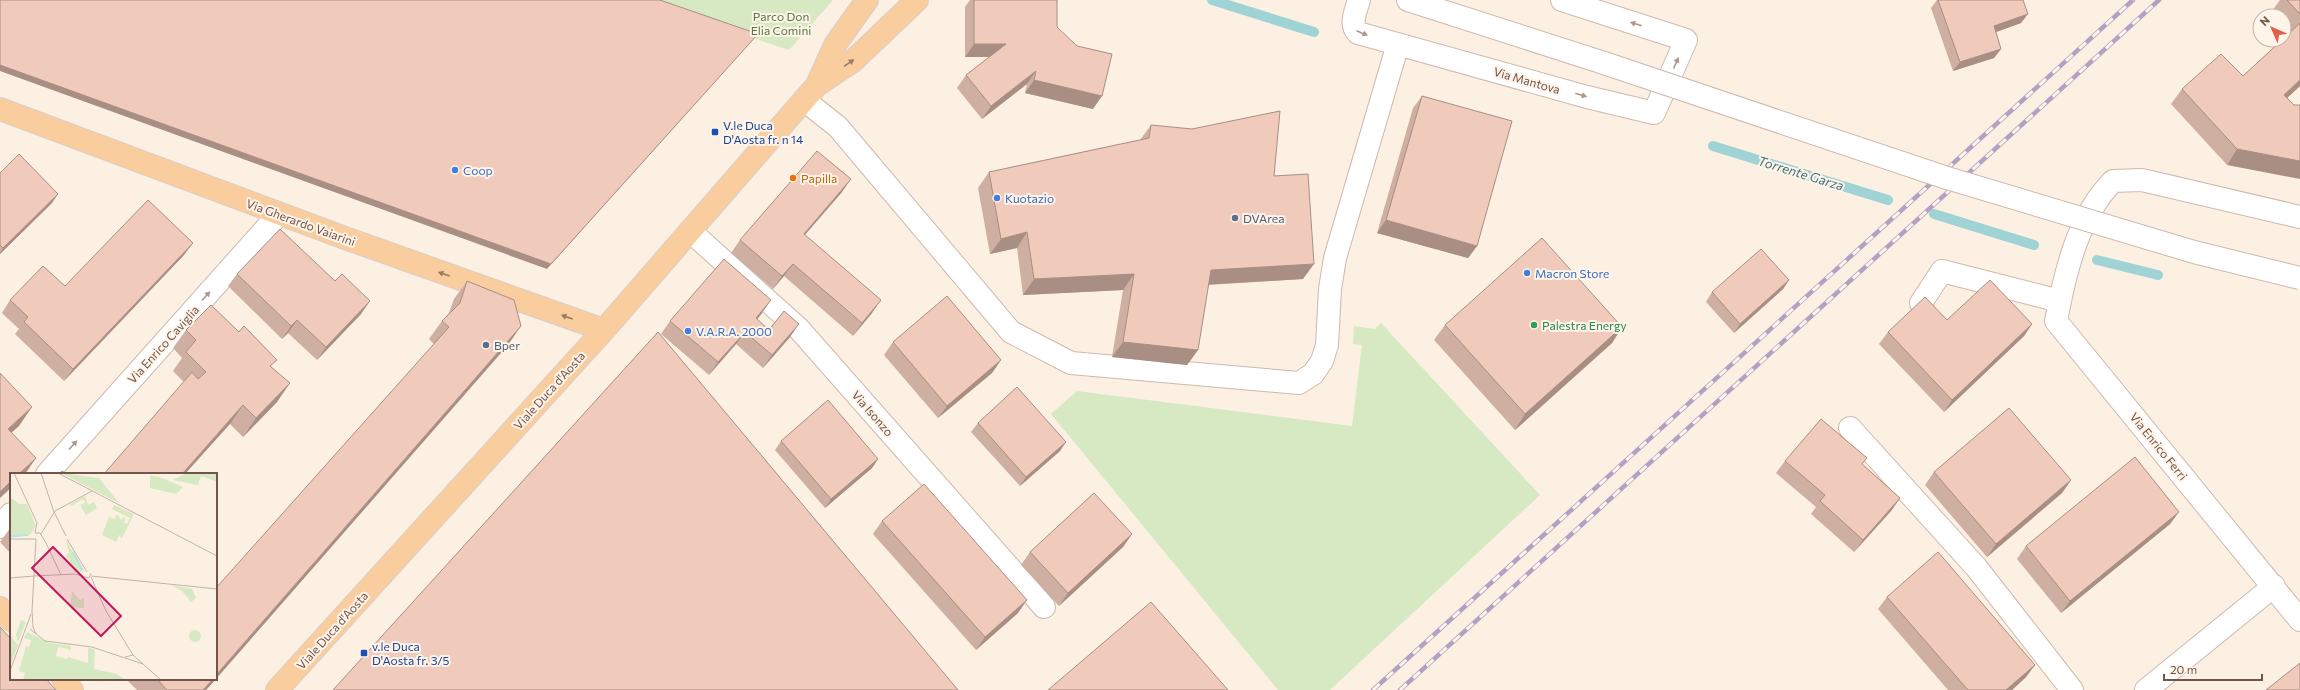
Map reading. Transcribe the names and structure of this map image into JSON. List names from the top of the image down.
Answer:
{
  "streets": {
    "main road": ["Via Gherardo Vaiarini", "Viale Duca d'Aosta"],
    "street": [
      "Via Mantova",
      "Via Enrico Caviglia",
      "Via Isonzo",
      "Via Enrico Ferri"
    ]
  },
  "crossings": [
    ["Via Gherardo Vaiarini", "Via Enrico Caviglia"],
    ["Via Gherardo Vaiarini", "Viale Duca d'Aosta"],
    ["Viale Duca d'Aosta", "Via Isonzo"]
  ],
  "one_way": ["Via Gherardo Vaiarini", "Via Enrico Caviglia"],
  "water": ["Torrente Garza"],
  "parks": ["Parco Don Elia Comini"],
  "places": {
    "transit": ["V.le Duca D'Aosta fr. n 14", "v.le Duca D'Aosta fr. 3/5"],
    "other": [
      "Coop",
      "Papilla",
      "Kuotazio",
      "DVArea",
      "Macron Store",
      "Palestra Energy",
      "V.A.R.A. 2000",
      "Bper"
    ]
  },
  "scale_bar": "20 m",
  "north": "top left"
}
